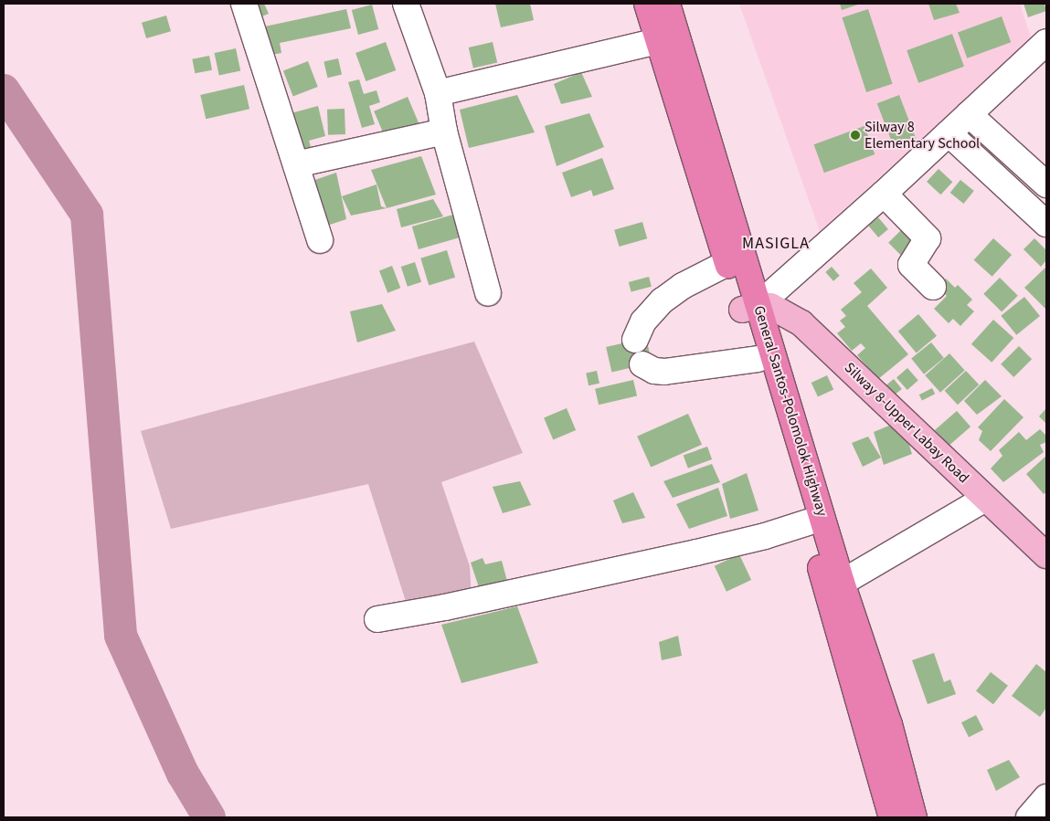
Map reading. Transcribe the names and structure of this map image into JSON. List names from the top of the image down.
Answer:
{
  "streets": {
    "highway": ["General Santos-Polomolok Highway"],
    "main road": ["Silway 8-Upper Labay Road"]
  },
  "crossings": [
    ["General Santos-Polomolok Highway", "Silway 8-Upper Labay Road"]
  ],
  "districts": ["MASIGLA"],
  "places": ["Silway 8 Elementary School"]
}
